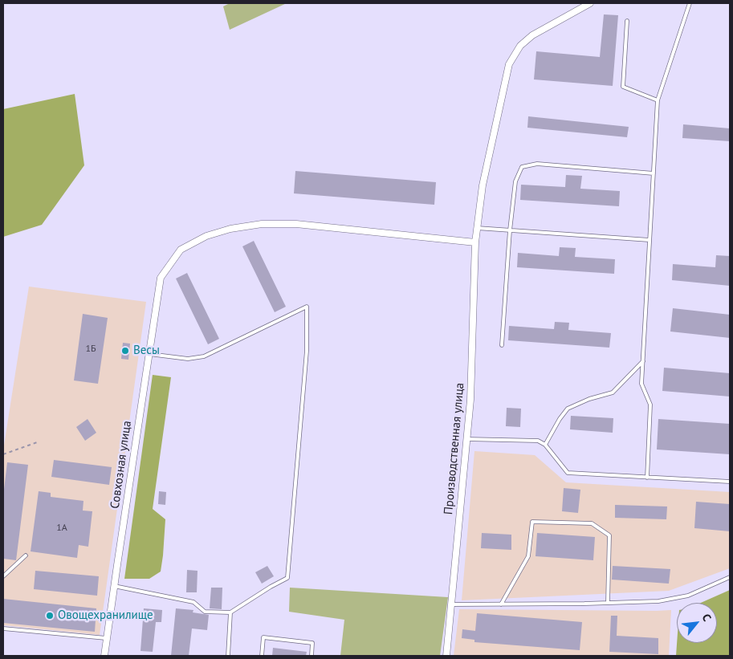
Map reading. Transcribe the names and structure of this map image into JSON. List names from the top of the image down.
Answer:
{
  "streets": {
    "street": ["Производственная улица", "Совхозная улица"]
  },
  "crossings": [
    ["Производственная улица", "Совхозная улица"]
  ],
  "places": ["Весы", "Овощехранилище"],
  "house_numbers": ["1Б", "1А"],
  "north": "top right"
}
